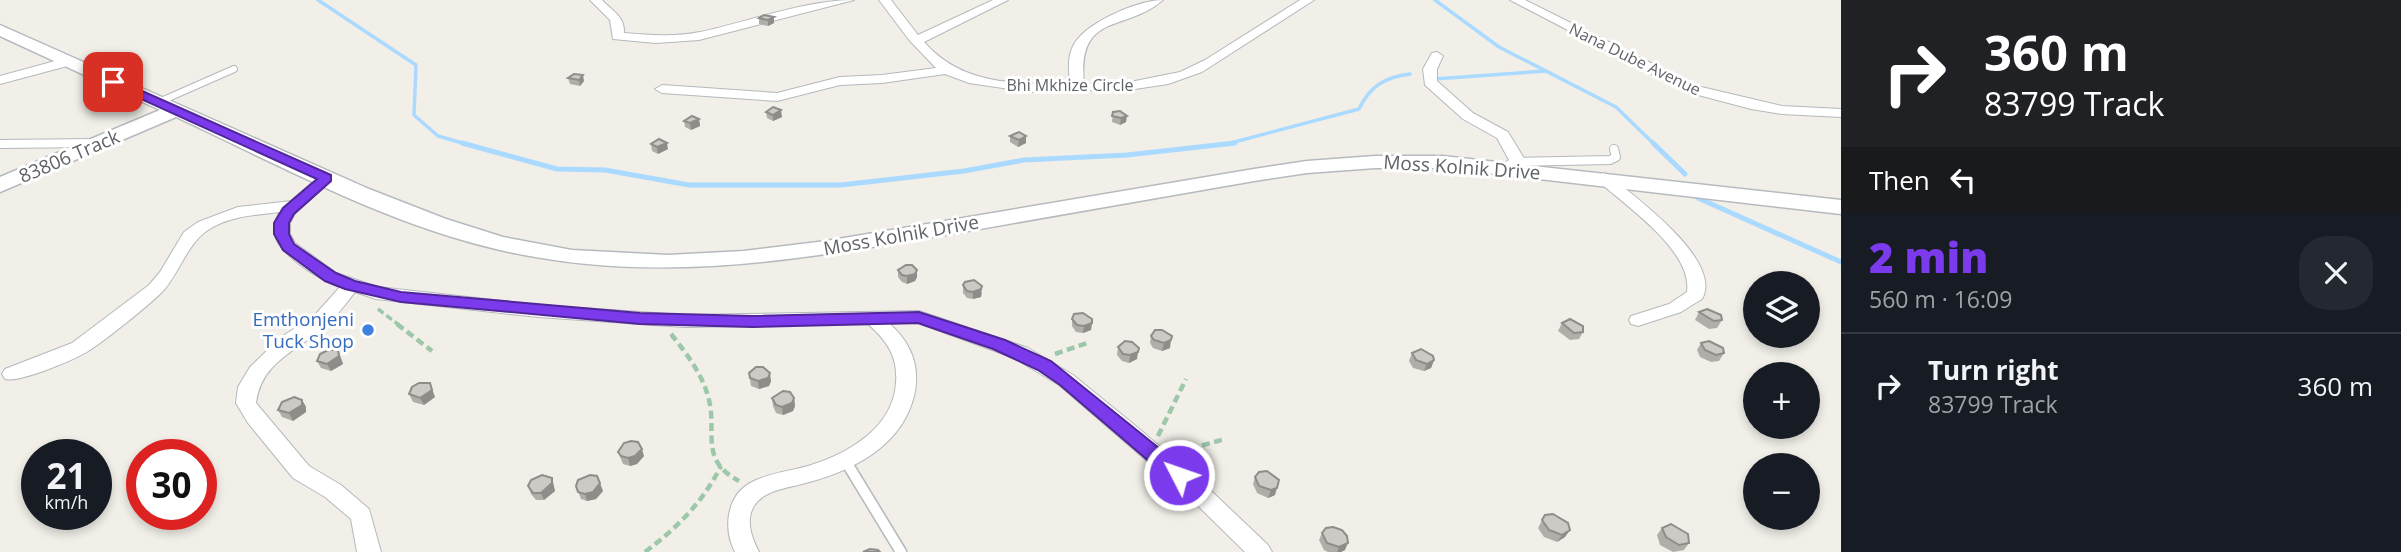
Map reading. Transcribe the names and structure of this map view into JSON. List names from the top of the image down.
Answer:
{
  "streets": {
    "main road": ["83806 Track", "Moss Kolnik Drive"],
    "street": ["Nana Dube Avenue", "Bhi Mkhize Circle"]
  },
  "crossings": [
    ["83806 Track", "Moss Kolnik Drive"]
  ],
  "places": ["Emthonjeni Tuck Shop"],
  "page": {
    "turn": ["360 m", "83799 Track"],
    "then": "Then",
    "heading": ["2 min", "560 m · 16:09"],
    "map_buttons": ["+", "−"],
    "list": [
      {
        "name": "Turn right",
        "note": "83799 Track",
        "value": "360 m"
      }
    ],
    "speed": "21 km/h",
    "limit": "30"
  }
}
